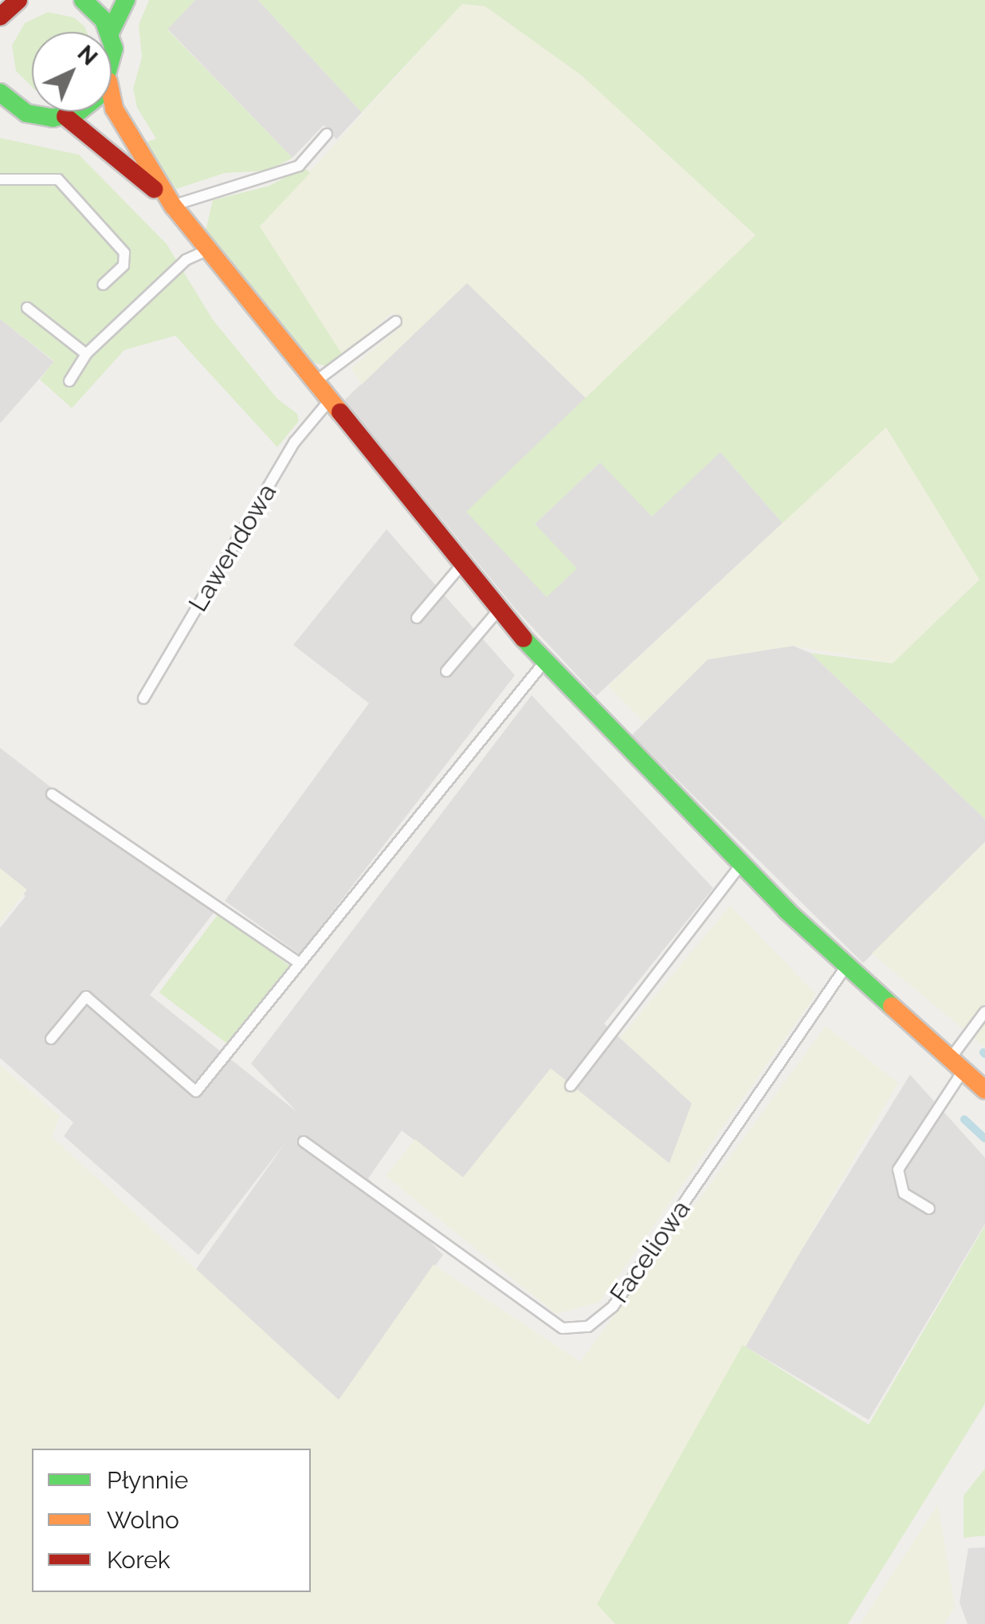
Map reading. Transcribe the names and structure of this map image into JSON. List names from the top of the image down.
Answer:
{
  "streets": {
    "lane": ["Lawendowa", "Faceliowa"]
  },
  "legend": ["Płynnie", "Wolno", "Korek"],
  "north": "top right"
}
